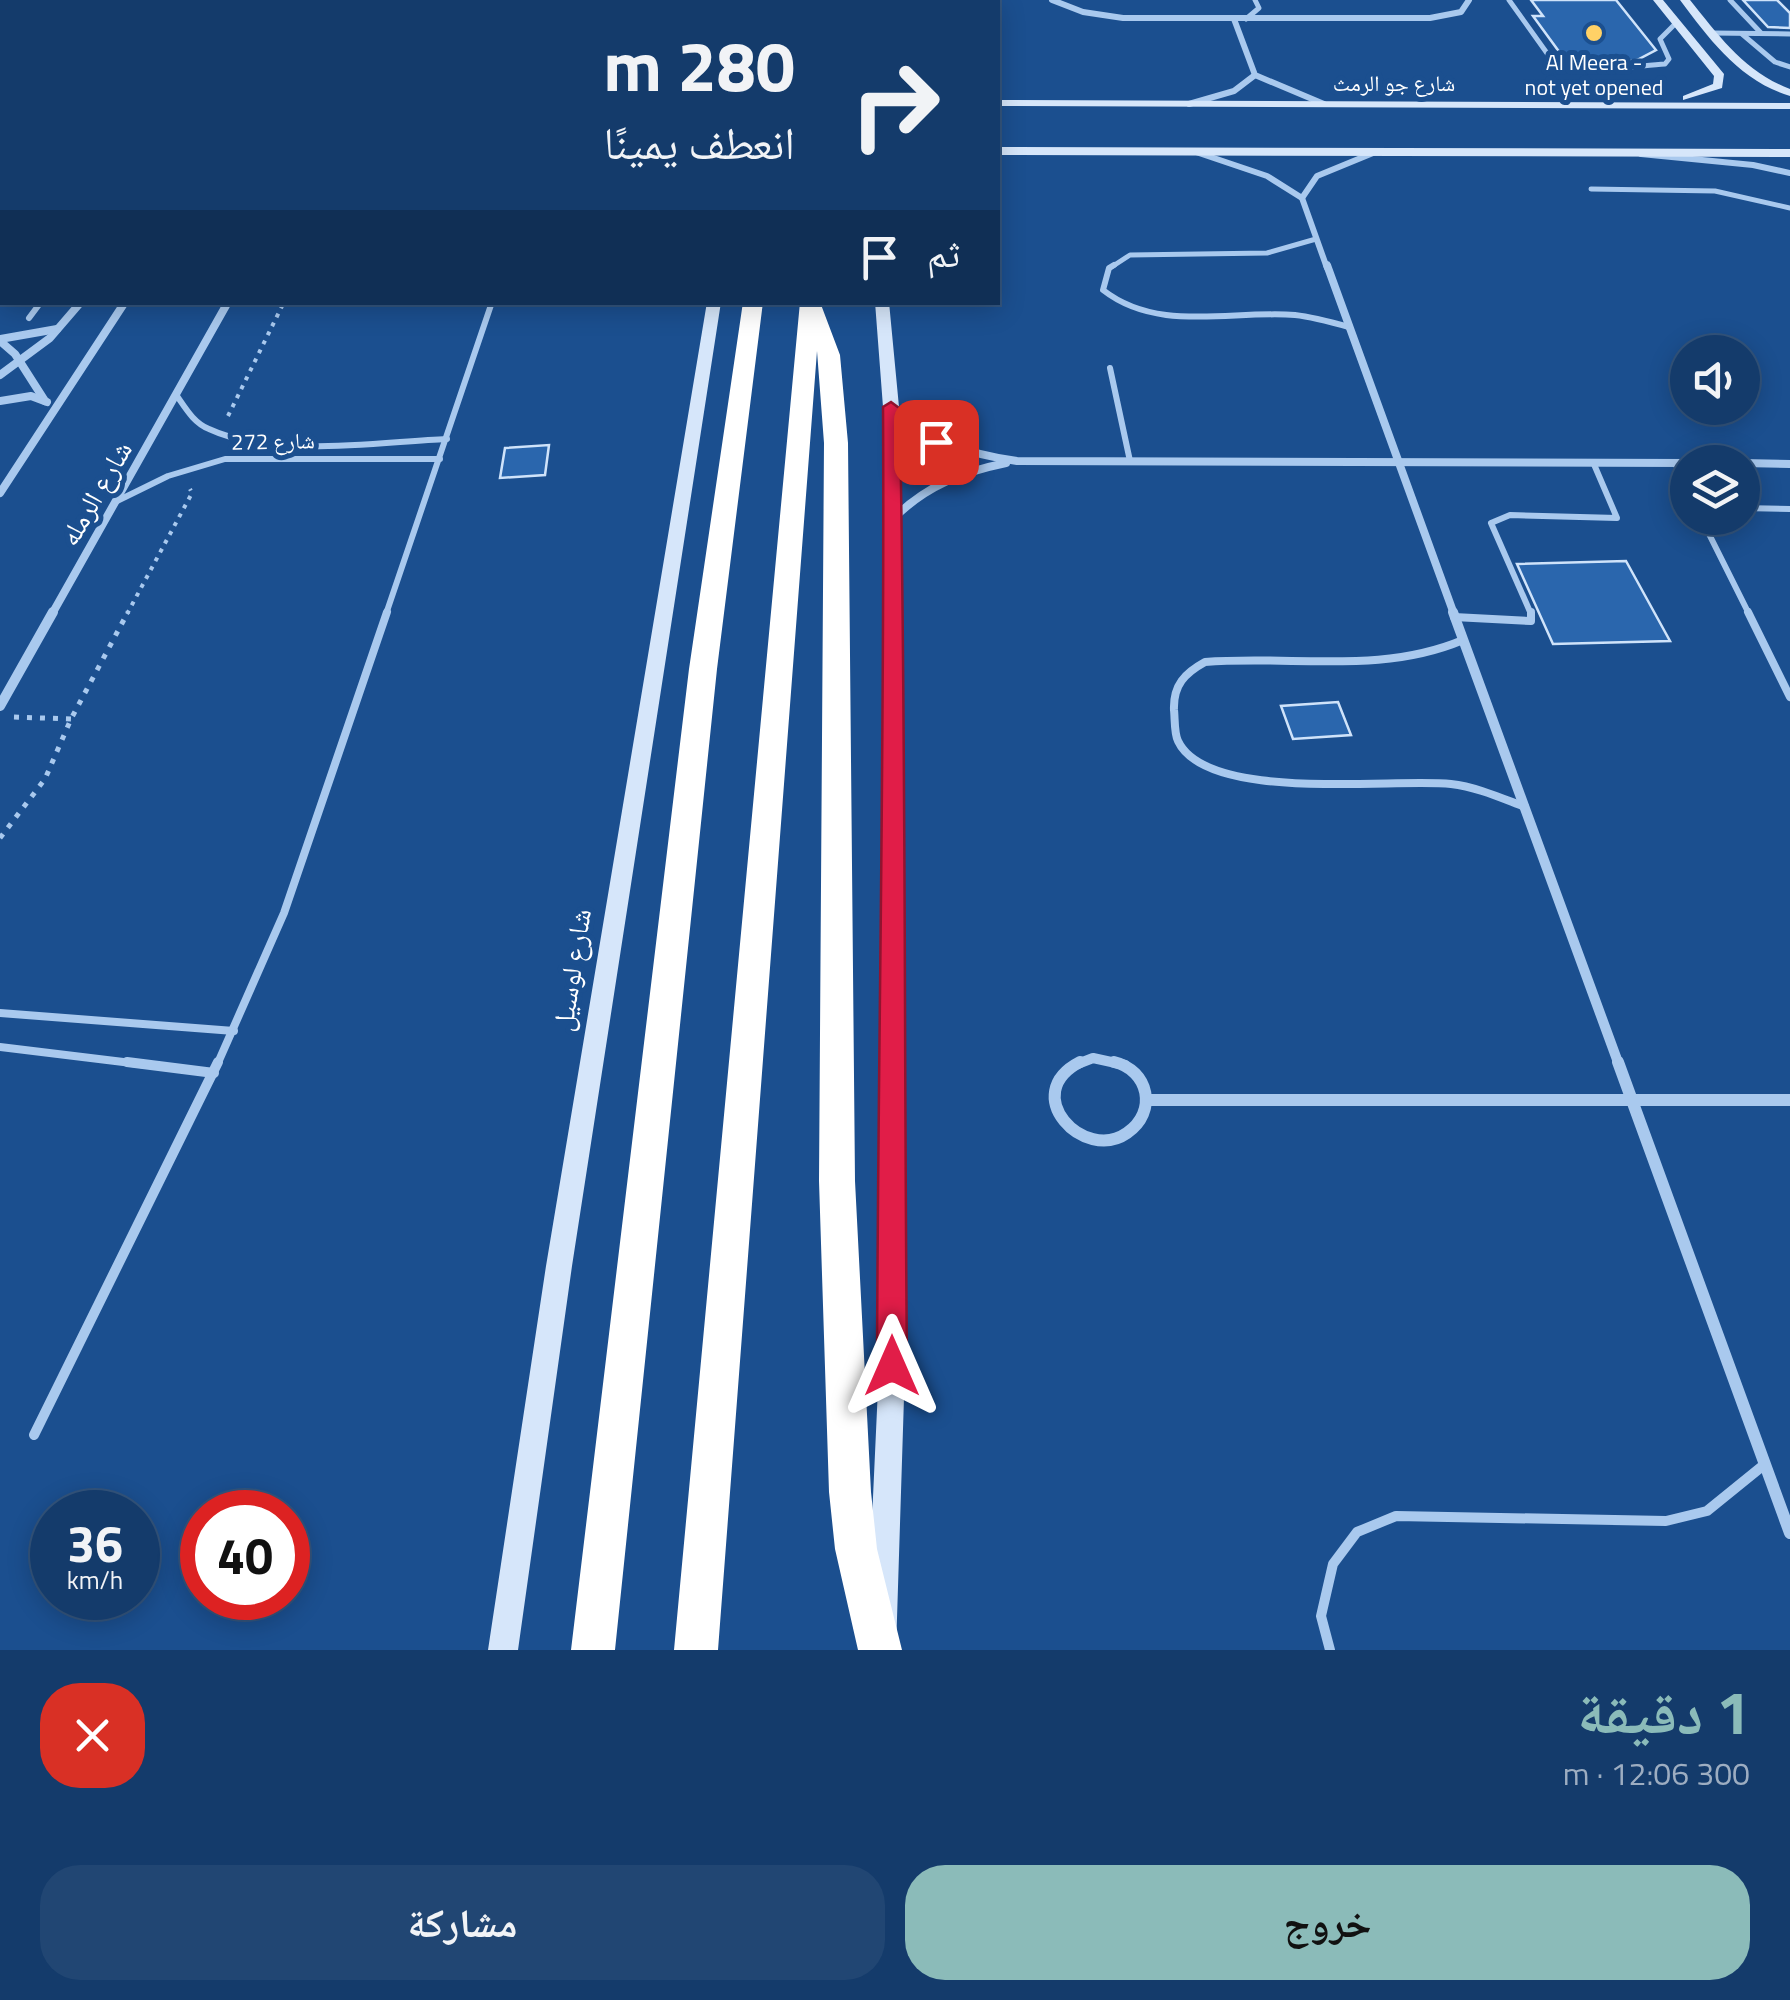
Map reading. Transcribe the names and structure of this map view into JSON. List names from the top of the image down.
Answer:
{
  "streets": {
    "street": ["شارع جو الرمث", "شارع الرمله", "شارع لوسيل"],
    "lane": ["شارع 272"]
  },
  "crossings": [
    ["شارع 272", "شارع الرمله"]
  ],
  "places": ["Al Meera - not yet opened"],
  "page": {
    "turn": ["280 m", "انعطف يمينًا"],
    "then": "ثم",
    "speed": "36 km/h",
    "limit": "40",
    "heading": ["1 دقيقة", "300 m · 12:06"],
    "buttons": ["خروج", "مشاركة"]
  }
}
